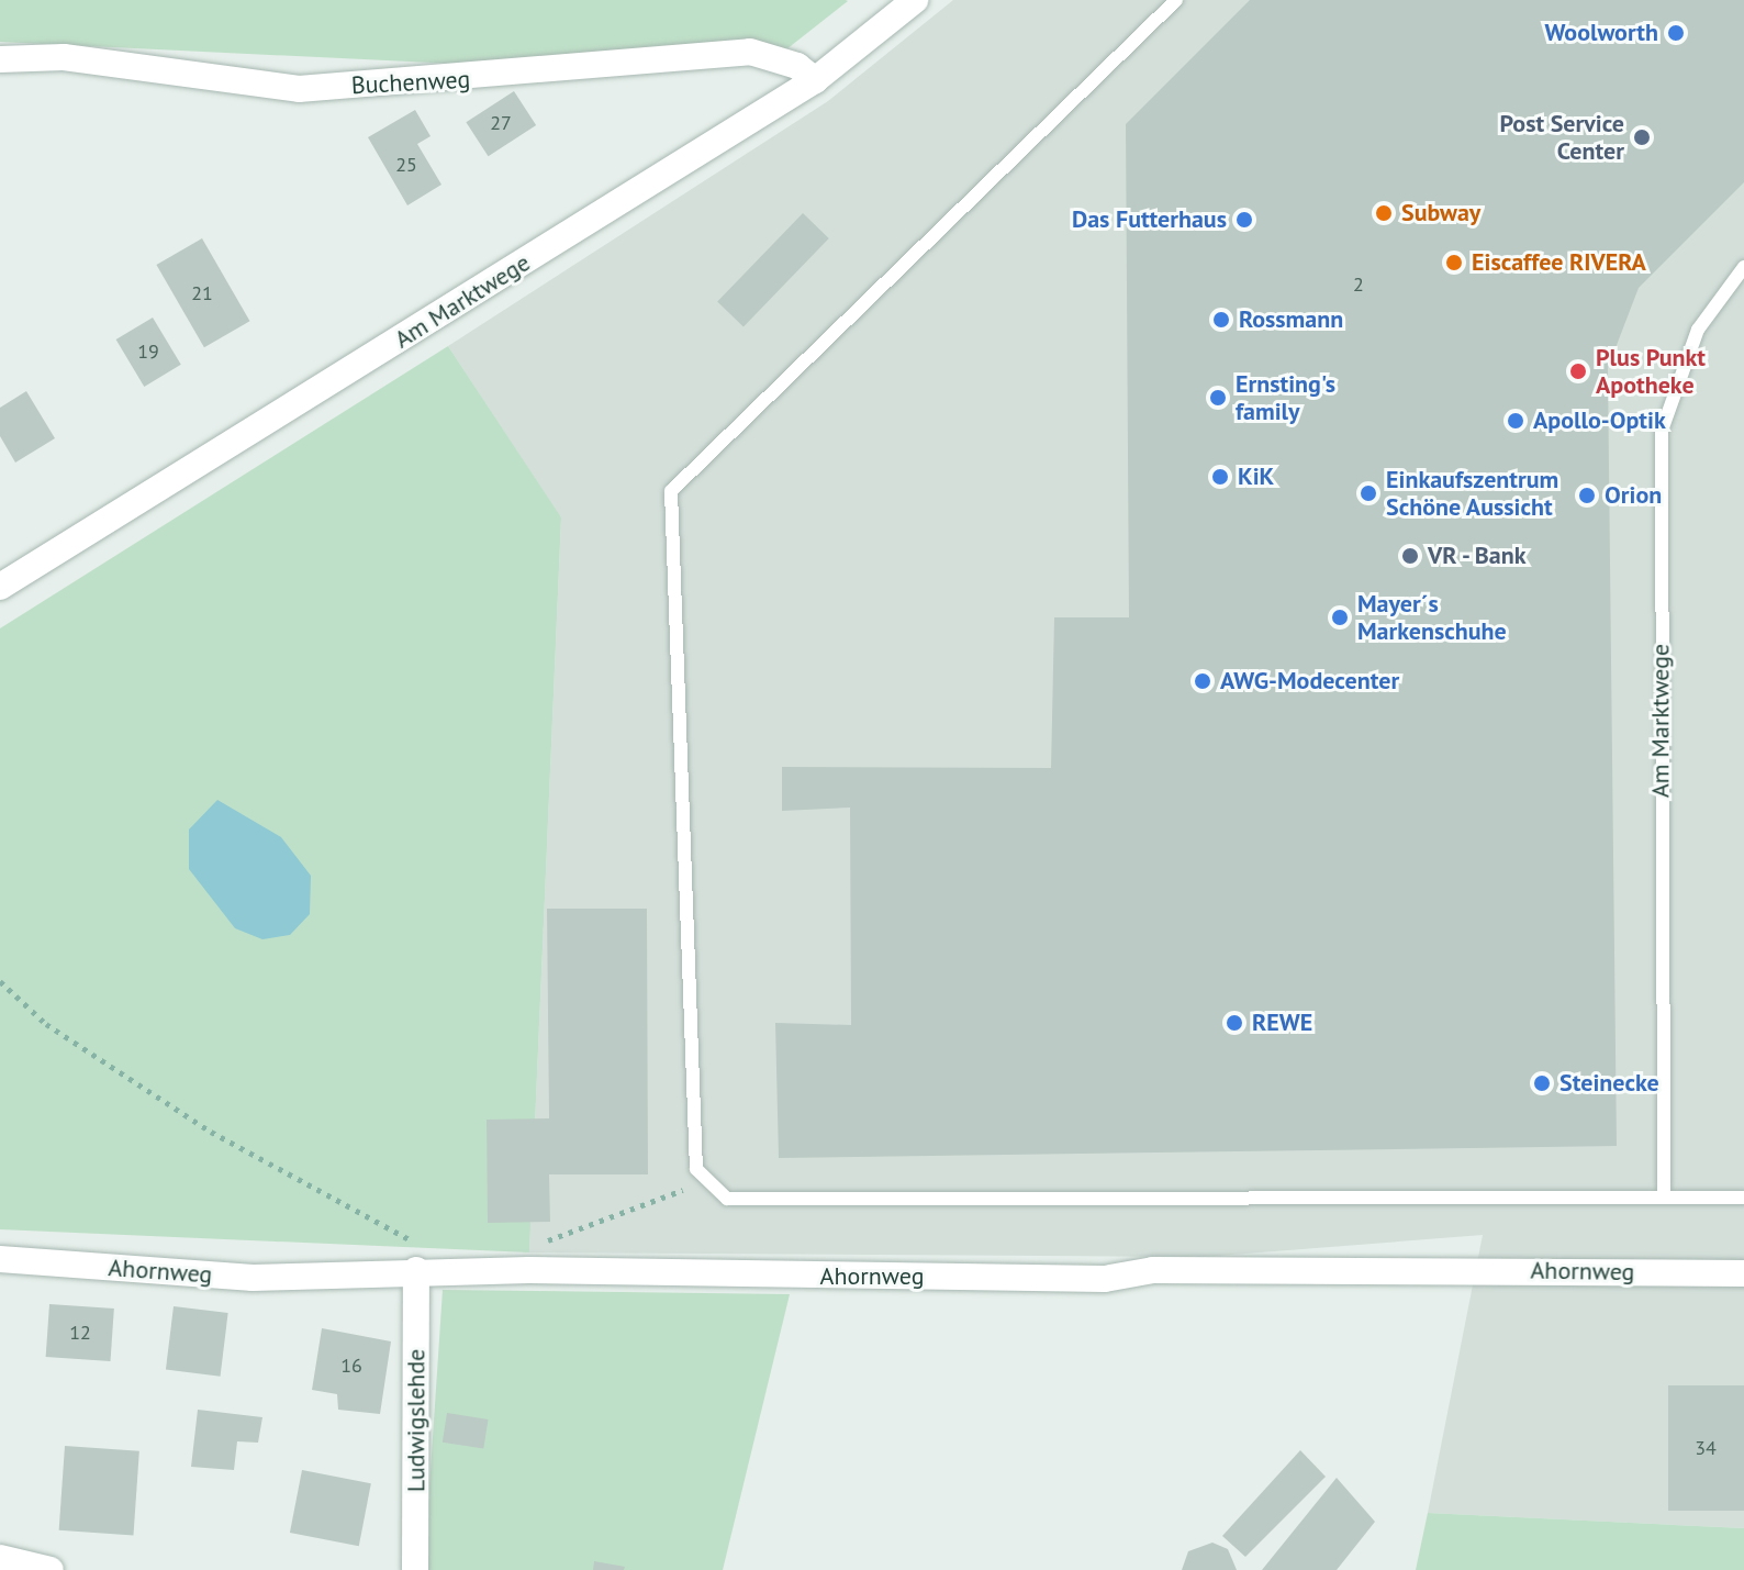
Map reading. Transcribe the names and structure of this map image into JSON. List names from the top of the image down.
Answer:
{
  "streets": {
    "street": [
      "Buchenweg",
      "Am Marktwege",
      "Ahornweg",
      "Ludwigslehde"
    ]
  },
  "crossings": [
    ["Buchenweg", "Am Marktwege"],
    ["Ahornweg", "Ludwigslehde"]
  ],
  "places": [
    "Woolworth",
    "Post Service Center",
    "Subway",
    "Das Futterhaus",
    "Eiscaffee RIVERA",
    "Rossmann",
    "Plus Punkt Apotheke",
    "Ernsting's family",
    "Apollo-Optik",
    "KiK",
    "Einkaufszentrum Schöne Aussicht",
    "Orion",
    "VR - Bank",
    "Mayer´s Markenschuhe",
    "AWG-Modecenter",
    "REWE",
    "Steinecke"
  ],
  "house_numbers": [
    "27",
    "25",
    "2",
    "21",
    "19",
    "12",
    "16",
    "34"
  ]
}
